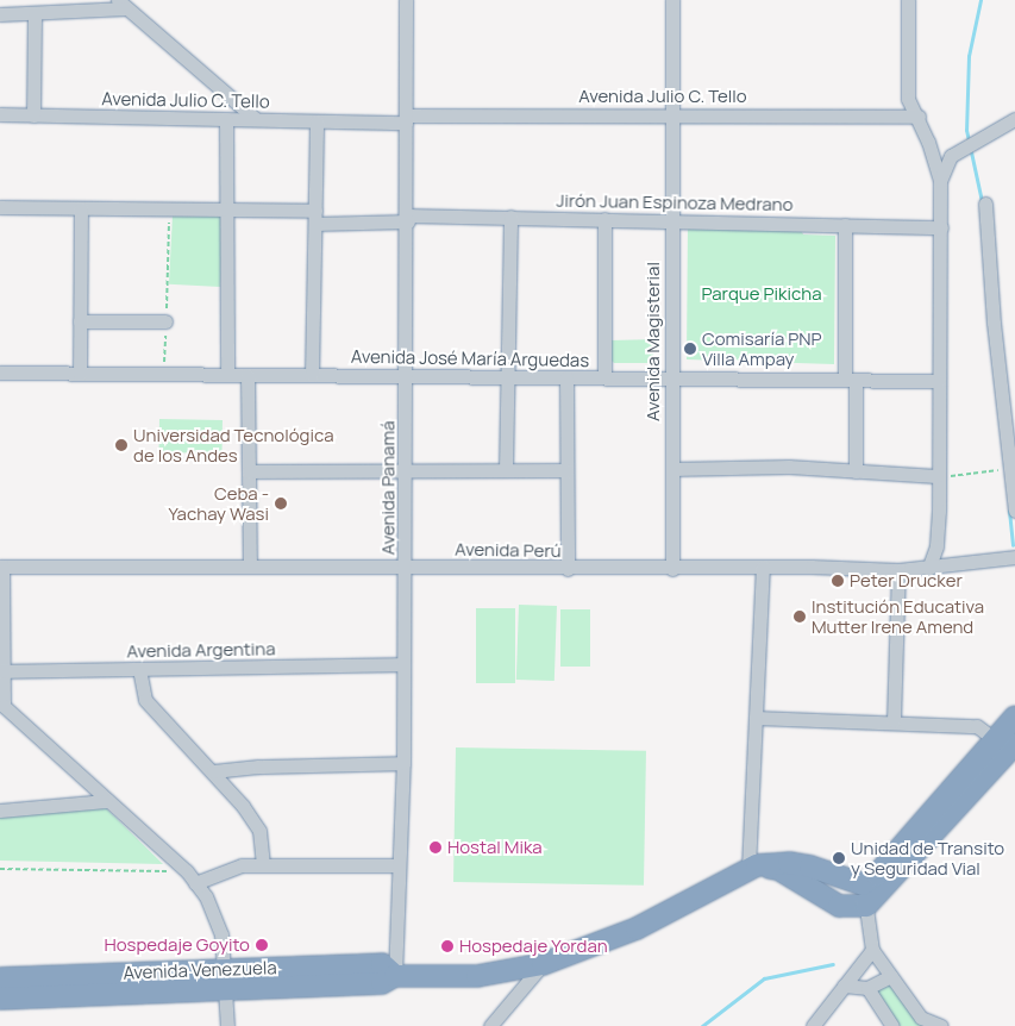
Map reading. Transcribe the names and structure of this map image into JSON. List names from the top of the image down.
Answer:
{
  "streets": {
    "highway": ["Avenida Venezuela"],
    "street": [
      "Avenida Julio C. Tello",
      "Jirón Juan Espinoza Medrano",
      "Avenida Magisterial",
      "Avenida José María Arguedas",
      "Avenida Panamá",
      "Avenida Perú",
      "Avenida Argentina"
    ]
  },
  "crossings": [
    ["Avenida Julio C. Tello", "Avenida Magisterial"],
    ["Avenida Julio C. Tello", "Avenida Panamá"],
    ["Jirón Juan Espinoza Medrano", "Avenida Magisterial"],
    ["Jirón Juan Espinoza Medrano", "Avenida Panamá"],
    ["Avenida Magisterial", "Avenida José María Arguedas"],
    ["Avenida Magisterial", "Avenida Perú"],
    ["Avenida José María Arguedas", "Avenida Panamá"],
    ["Avenida Panamá", "Avenida Perú"],
    ["Avenida Panamá", "Avenida Argentina"],
    ["Avenida Panamá", "Avenida Venezuela"]
  ],
  "parks": ["Parque Pikicha"],
  "places": [
    "Comisaría PNP Villa Ampay",
    "Universidad Tecnológica de los Andes",
    "Ceba - Yachay Wasi",
    "Peter Drucker",
    "Institución Educativa Mutter Irene Amend",
    "Hostal Mika",
    "Unidad de Transito y Seguridad Vial",
    "Hospedaje Goyito",
    "Hospedaje Yordan"
  ]
}
